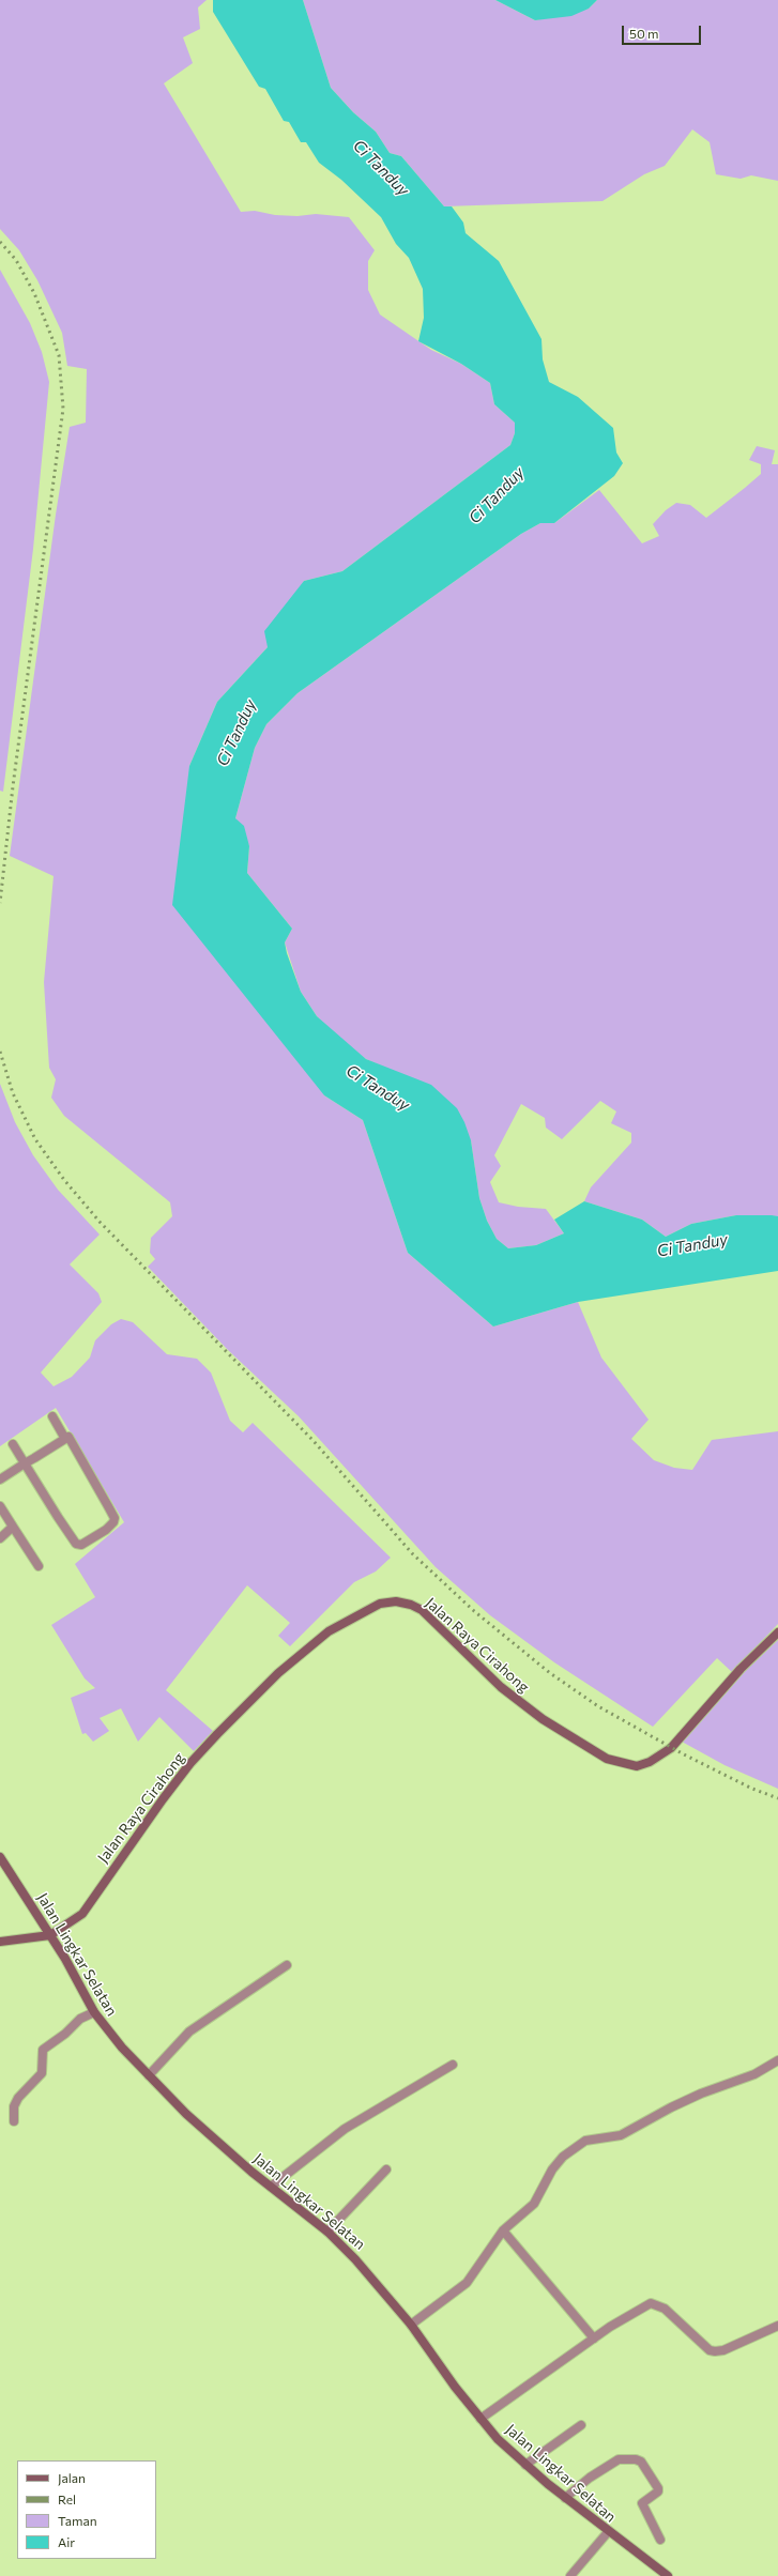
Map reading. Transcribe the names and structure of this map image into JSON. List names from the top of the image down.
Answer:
{
  "streets": {
    "street": ["Jalan Raya Cirahong", "Jalan Lingkar Selatan"]
  },
  "crossings": [
    ["Jalan Raya Cirahong", "Jalan Lingkar Selatan"]
  ],
  "water": ["Ci Tanduy"],
  "legend": [
    "Jalan",
    "Rel",
    "Taman",
    "Air"
  ],
  "scale_bar": "50 m"
}
